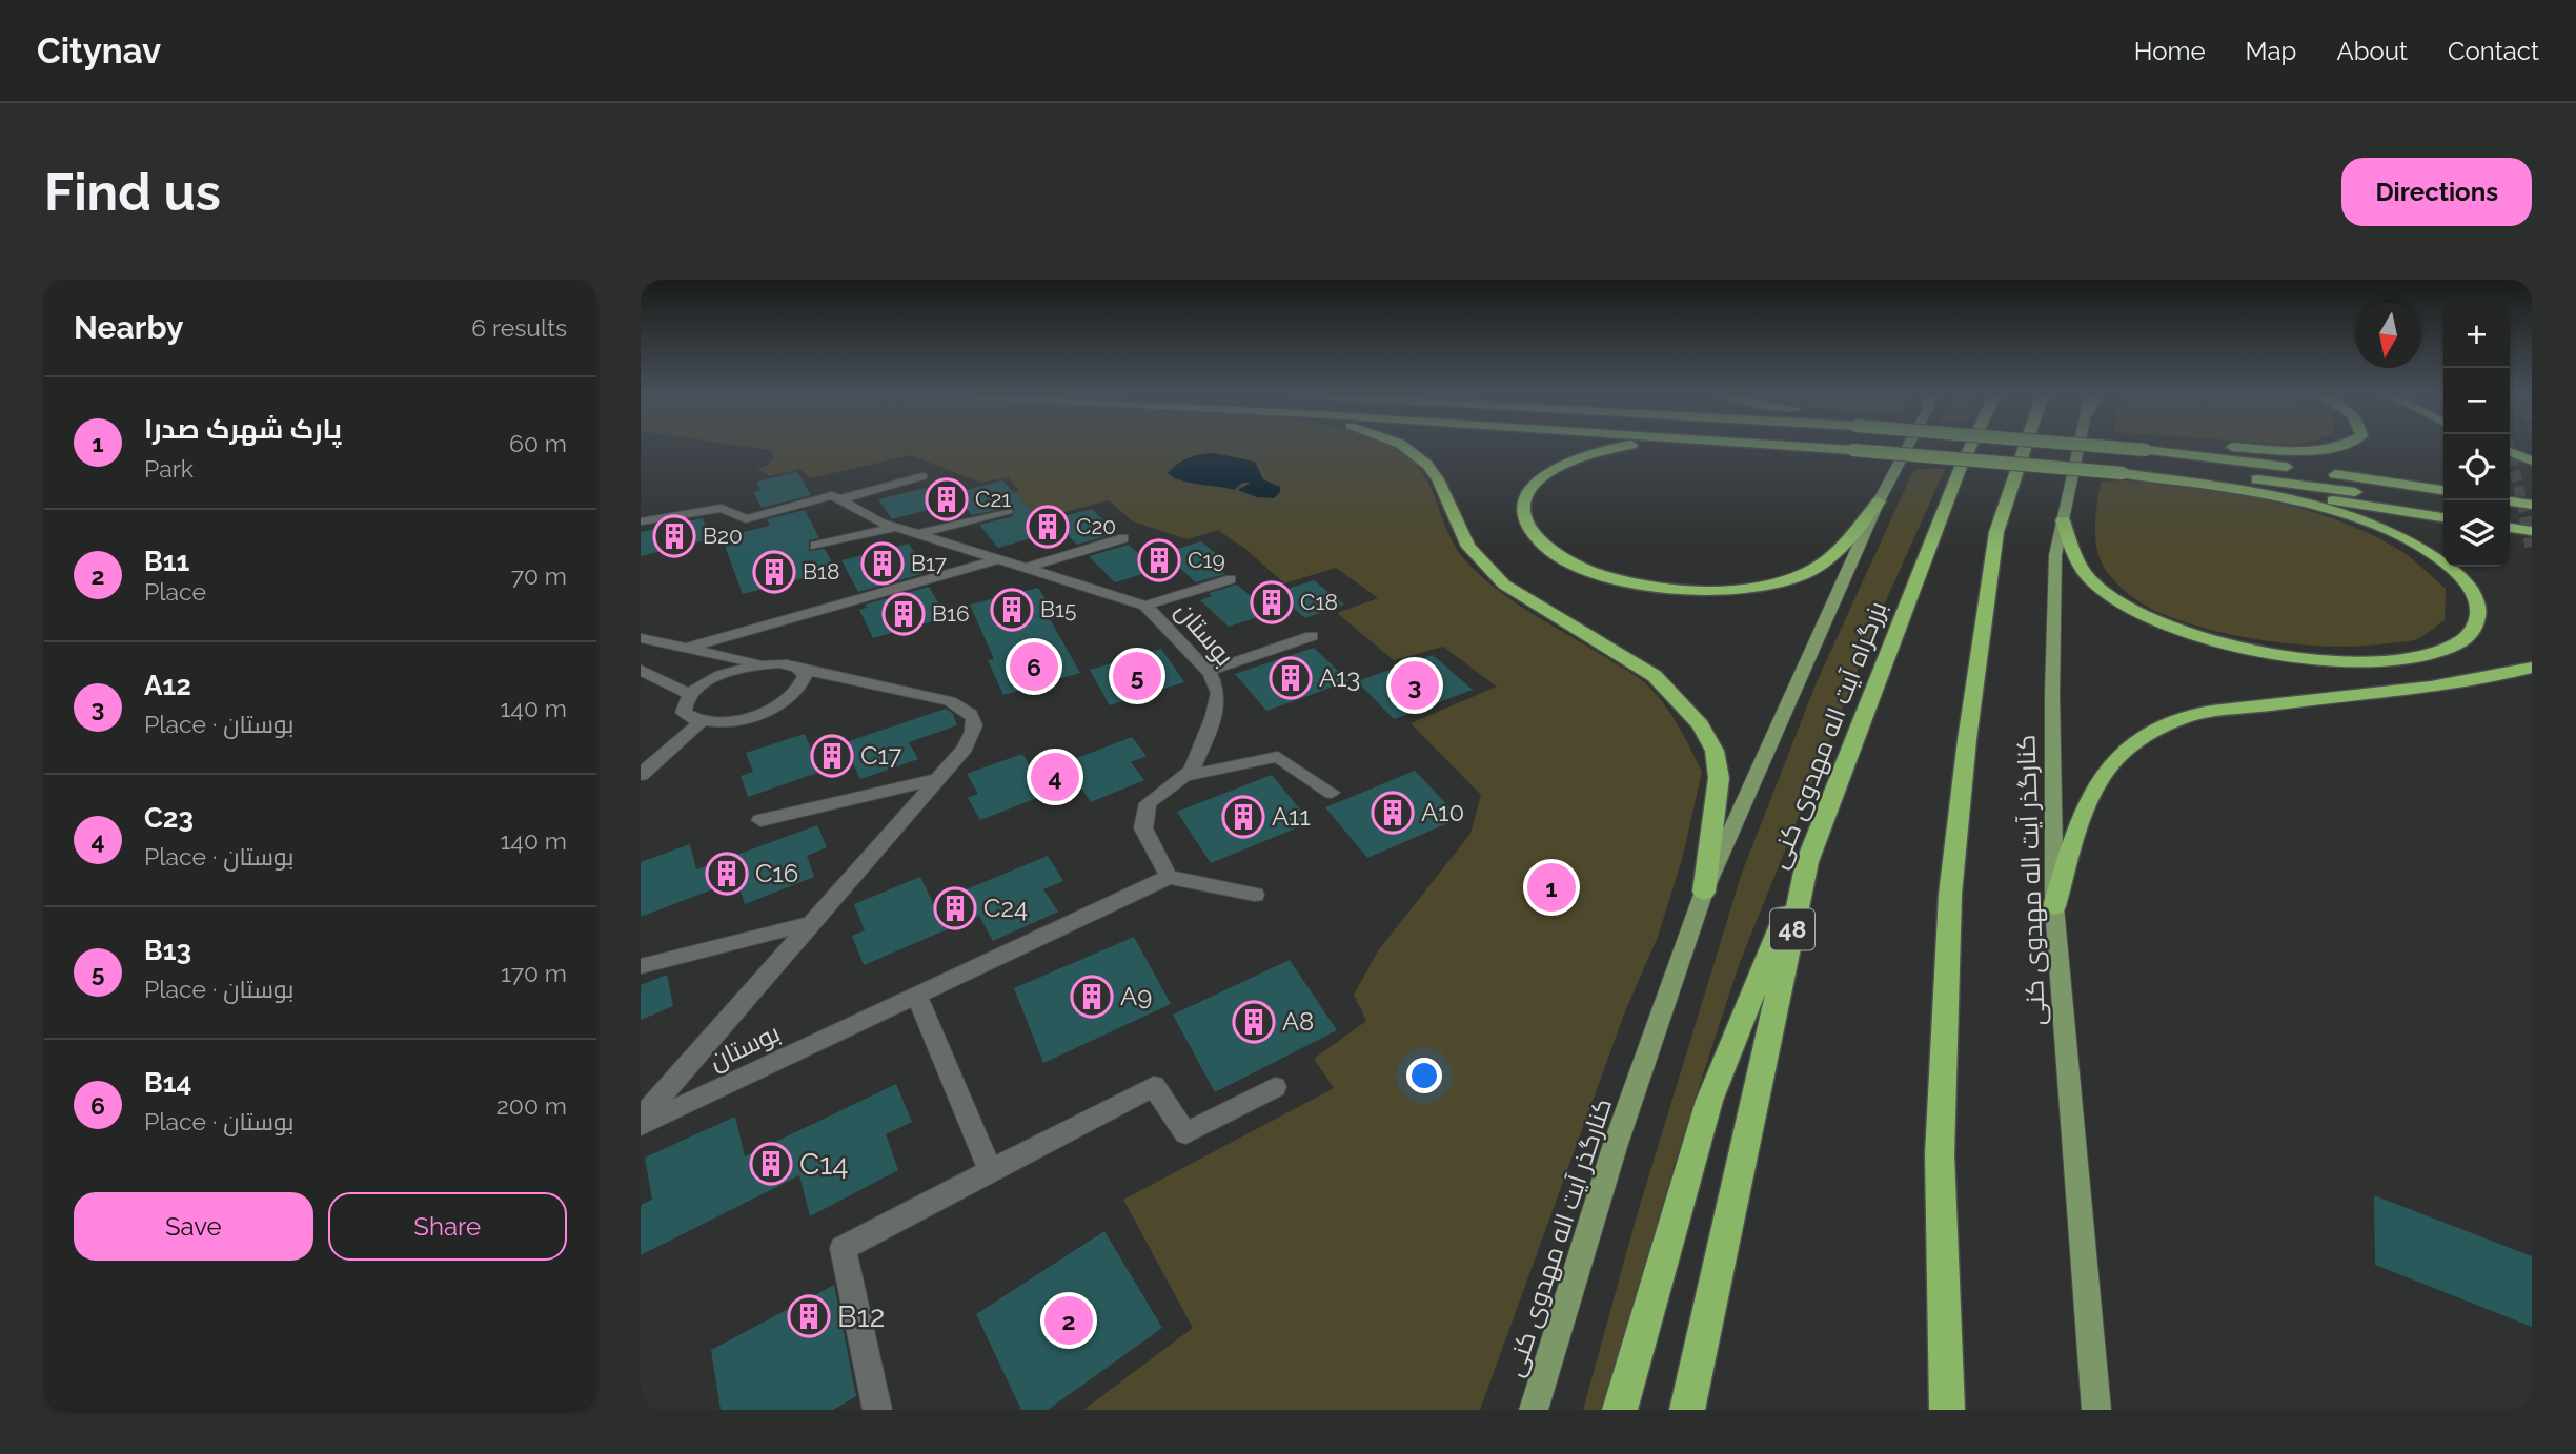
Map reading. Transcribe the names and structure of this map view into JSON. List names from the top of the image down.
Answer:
{
  "streets": {
    "highway": ["بزرگراه آیت اله مهدوی کنی", "48"],
    "main road": ["کنارگذر آیت اله مهدوی کنی"],
    "street": ["بوستان"]
  },
  "places": {
    "building": [
      "C21",
      "C20",
      "B20",
      "C19",
      "B17",
      "B18",
      "C18",
      "B15",
      "B16",
      "A13",
      "C17",
      "A10",
      "A11",
      "C16",
      "C24",
      "A9",
      "A8",
      "C14",
      "B12"
    ]
  },
  "north": "bottom",
  "page": {
    "header": "Citynav",
    "nav": [
      "Home",
      "Map",
      "About",
      "Contact"
    ],
    "buttons": [
      "Directions",
      ["Save", "Share"]
    ],
    "title": "Find us",
    "heading": ["Nearby", "6 results"],
    "map_buttons": ["+", "−"],
    "list": [
      {
        "mark": "1",
        "name": "پارک شهرک صدرا",
        "note": "Park",
        "value": "60 m"
      },
      {
        "mark": "2",
        "name": "B11",
        "note": "Place",
        "value": "70 m"
      },
      {
        "mark": "3",
        "name": "A12",
        "note": "Place · بوستان",
        "value": "140 m"
      },
      {
        "mark": "4",
        "name": "C23",
        "note": "Place · بوستان",
        "value": "140 m"
      },
      {
        "mark": "5",
        "name": "B13",
        "note": "Place · بوستان",
        "value": "170 m"
      },
      {
        "mark": "6",
        "name": "B14",
        "note": "Place · بوستان",
        "value": "200 m"
      }
    ],
    "pins": [
      "6",
      "5",
      "3",
      "4",
      "1",
      "2"
    ]
  }
}
